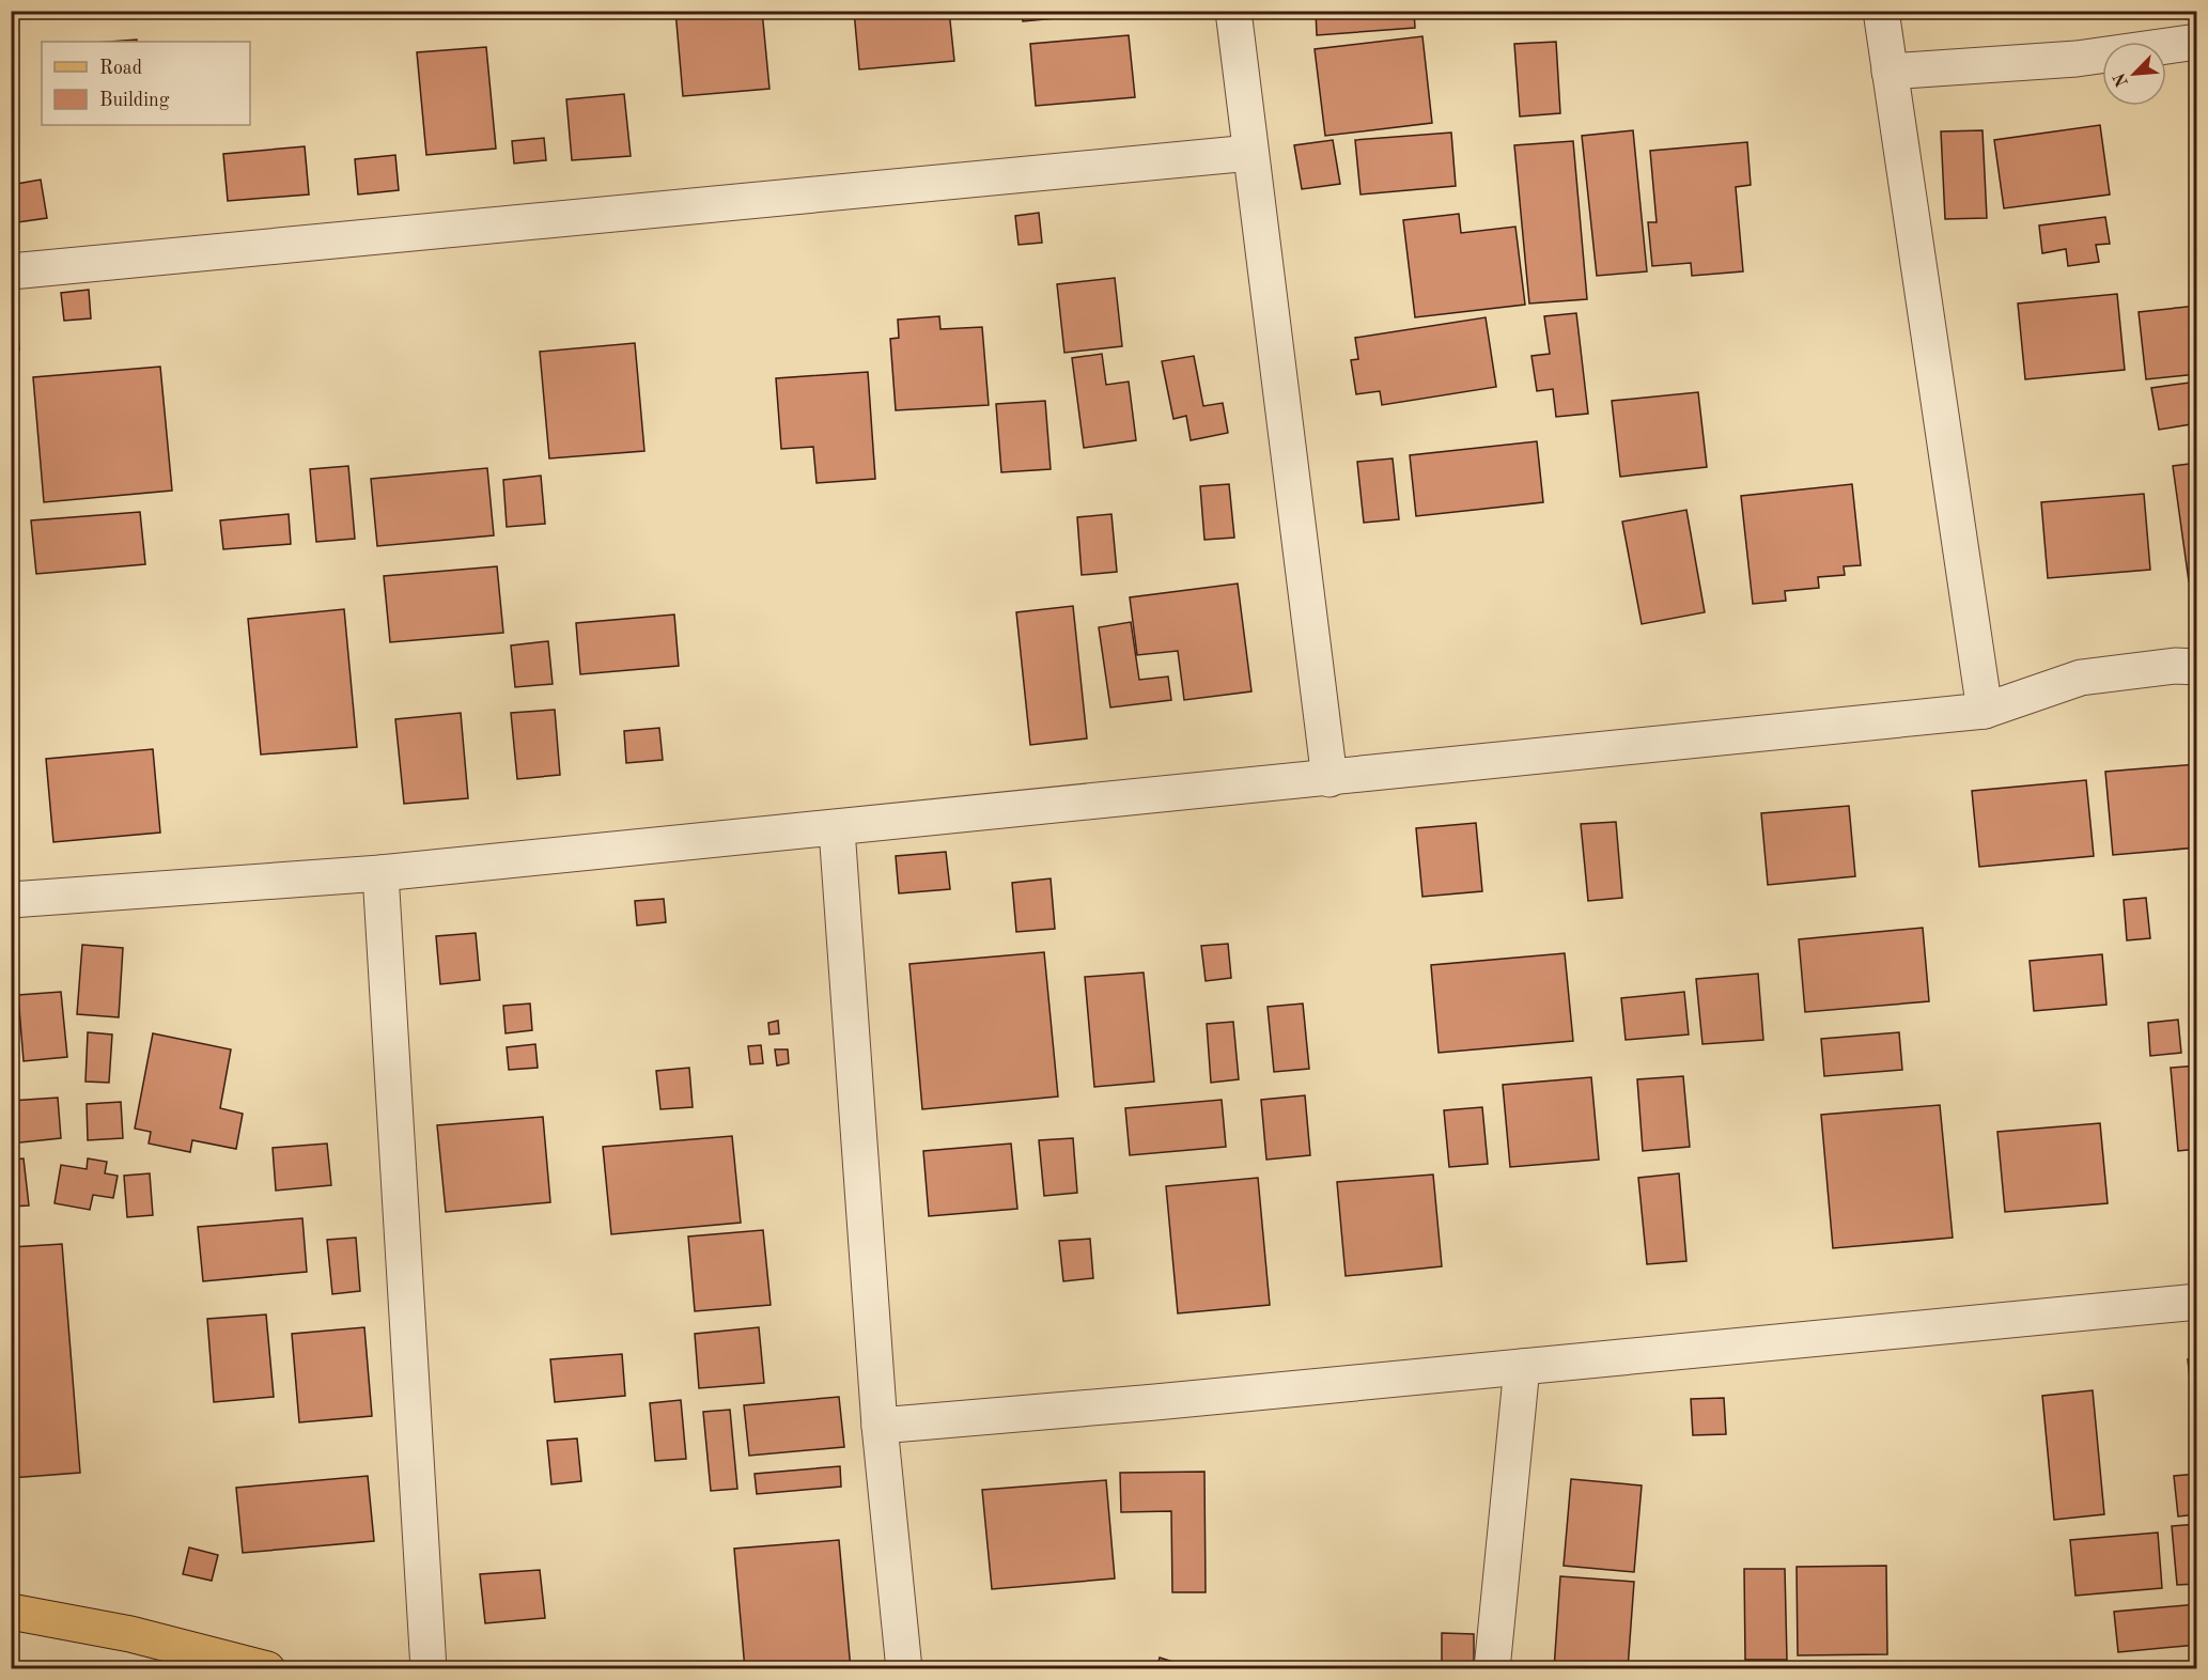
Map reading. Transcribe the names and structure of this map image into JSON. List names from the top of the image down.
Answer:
{
  "legend": ["Road", "Building"],
  "north": "bottom left"
}
